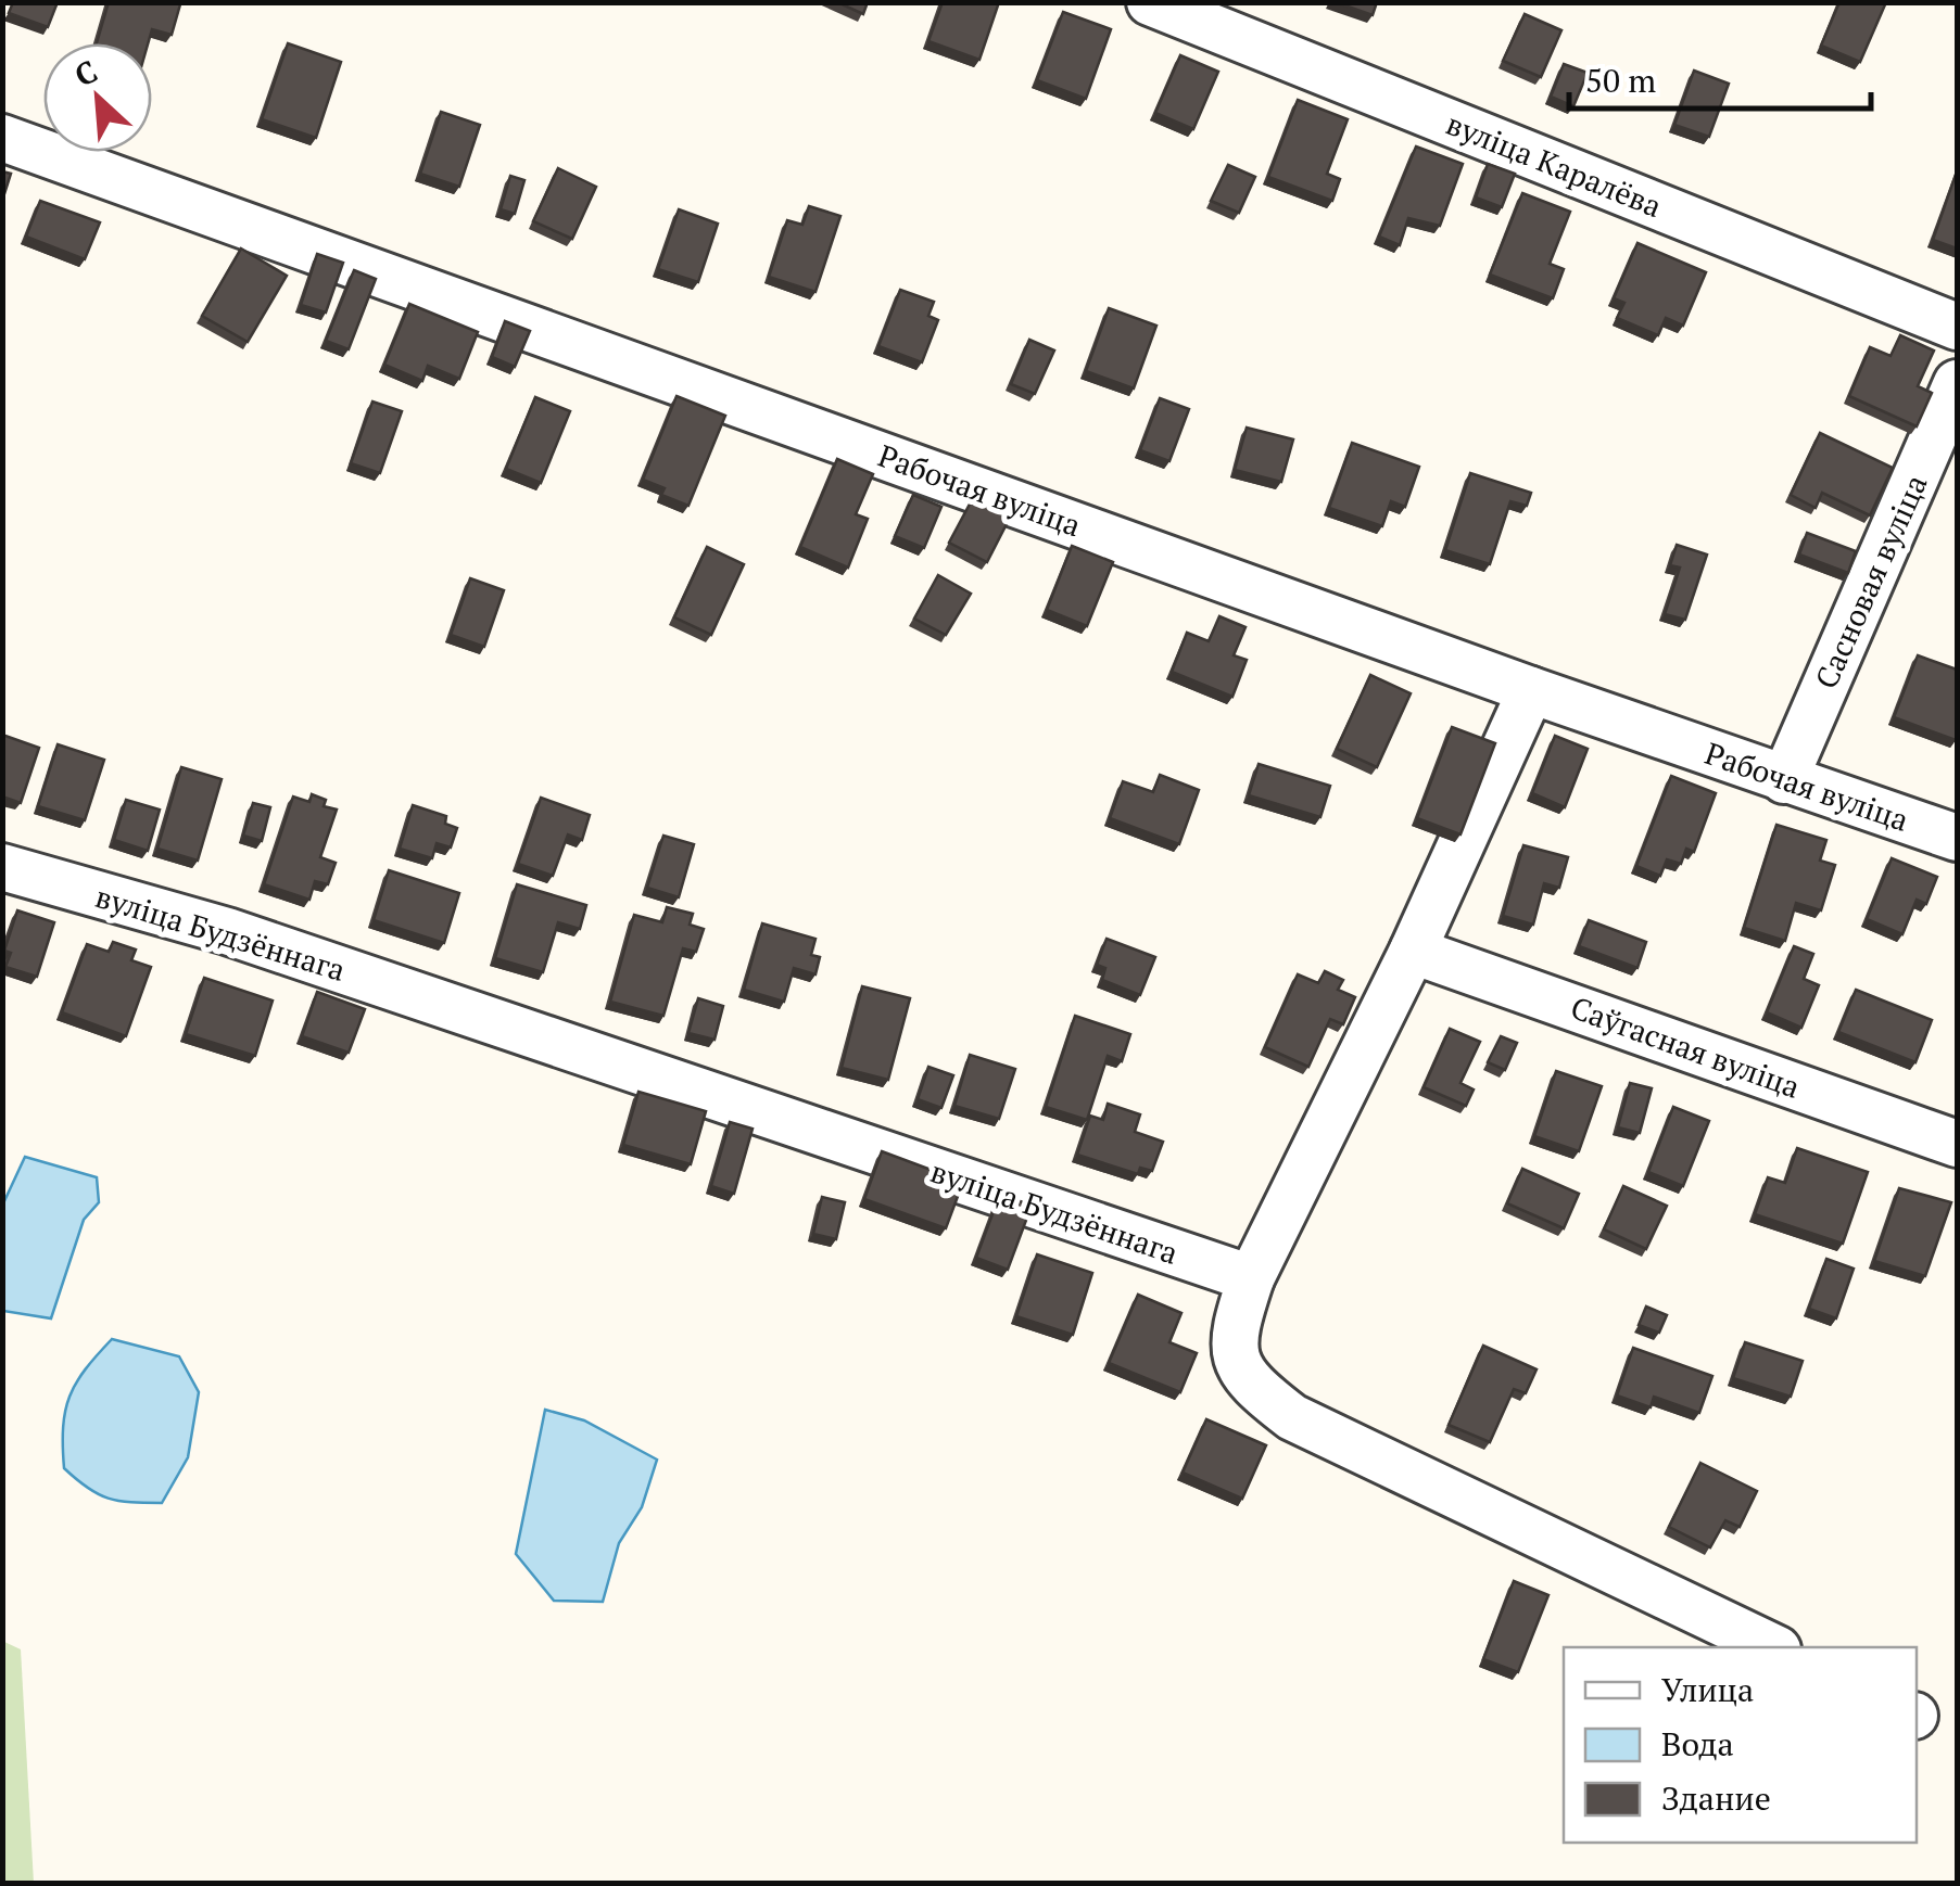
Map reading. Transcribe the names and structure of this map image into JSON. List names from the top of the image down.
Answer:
{
  "streets": {
    "street": [
      "вуліца Каралёва",
      "Рабочая вуліца",
      "Сасновая вуліца",
      "вуліца Будзённага",
      "Саўгасная вуліца"
    ]
  },
  "crossings": [
    ["Рабочая вуліца", "Сасновая вуліца"]
  ],
  "legend": ["Улица", "Вода", "Здание"],
  "scale_bar": "50 m",
  "north": "top left"
}
